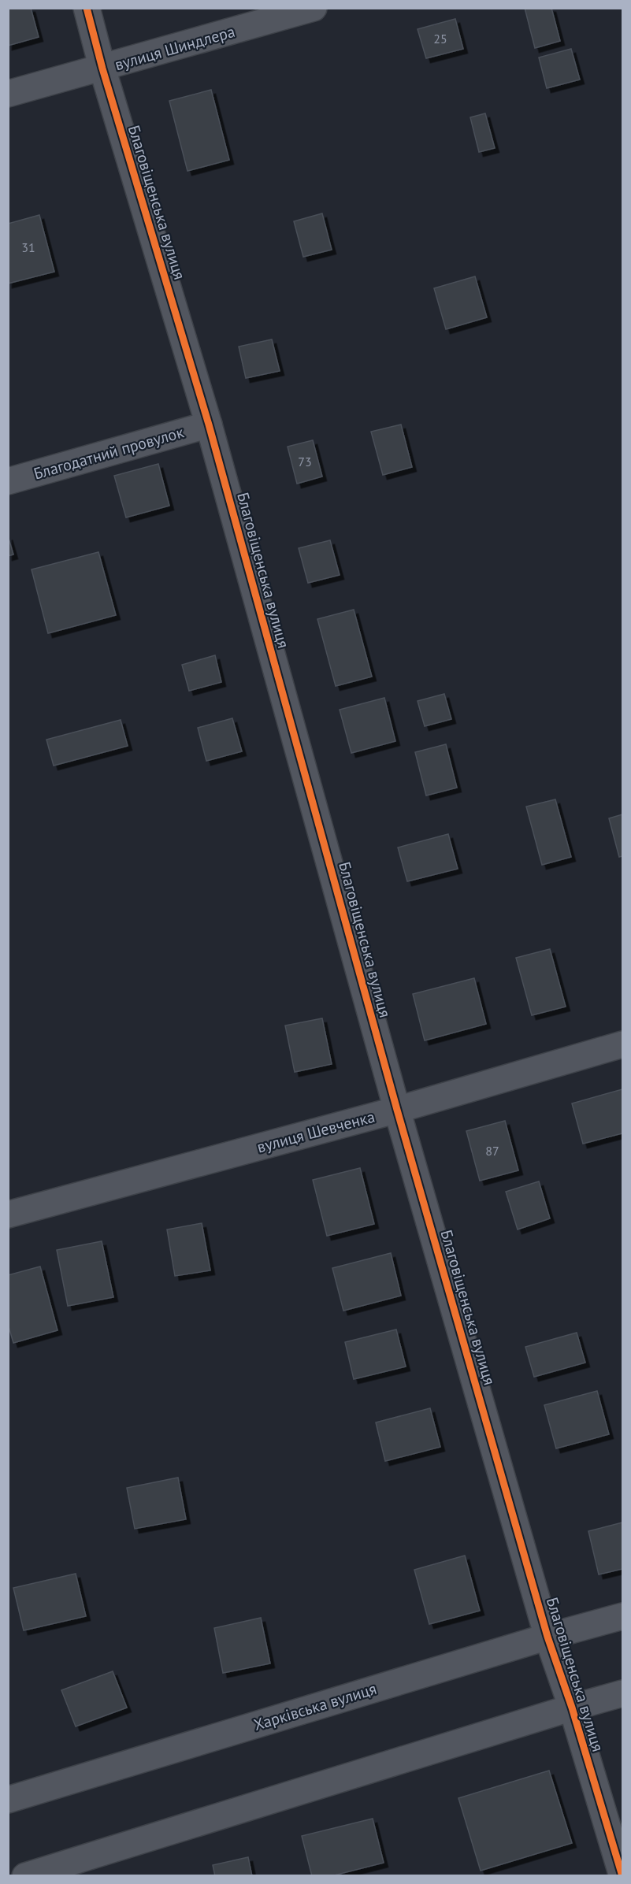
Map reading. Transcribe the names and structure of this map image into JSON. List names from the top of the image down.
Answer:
{
  "streets": {
    "street": [
      "вулиця Шиндлера",
      "Благовіщенська вулиця",
      "Благодатний провулок",
      "вулиця Шевченка",
      "Харківська вулиця"
    ]
  },
  "crossings": [
    ["вулиця Шиндлера", "Благовіщенська вулиця"],
    ["Благовіщенська вулиця", "Благодатний провулок"],
    ["Благовіщенська вулиця", "вулиця Шевченка"],
    ["Благовіщенська вулиця", "Харківська вулиця"]
  ],
  "house_numbers": [
    "25",
    "31",
    "73",
    "87"
  ]
}
